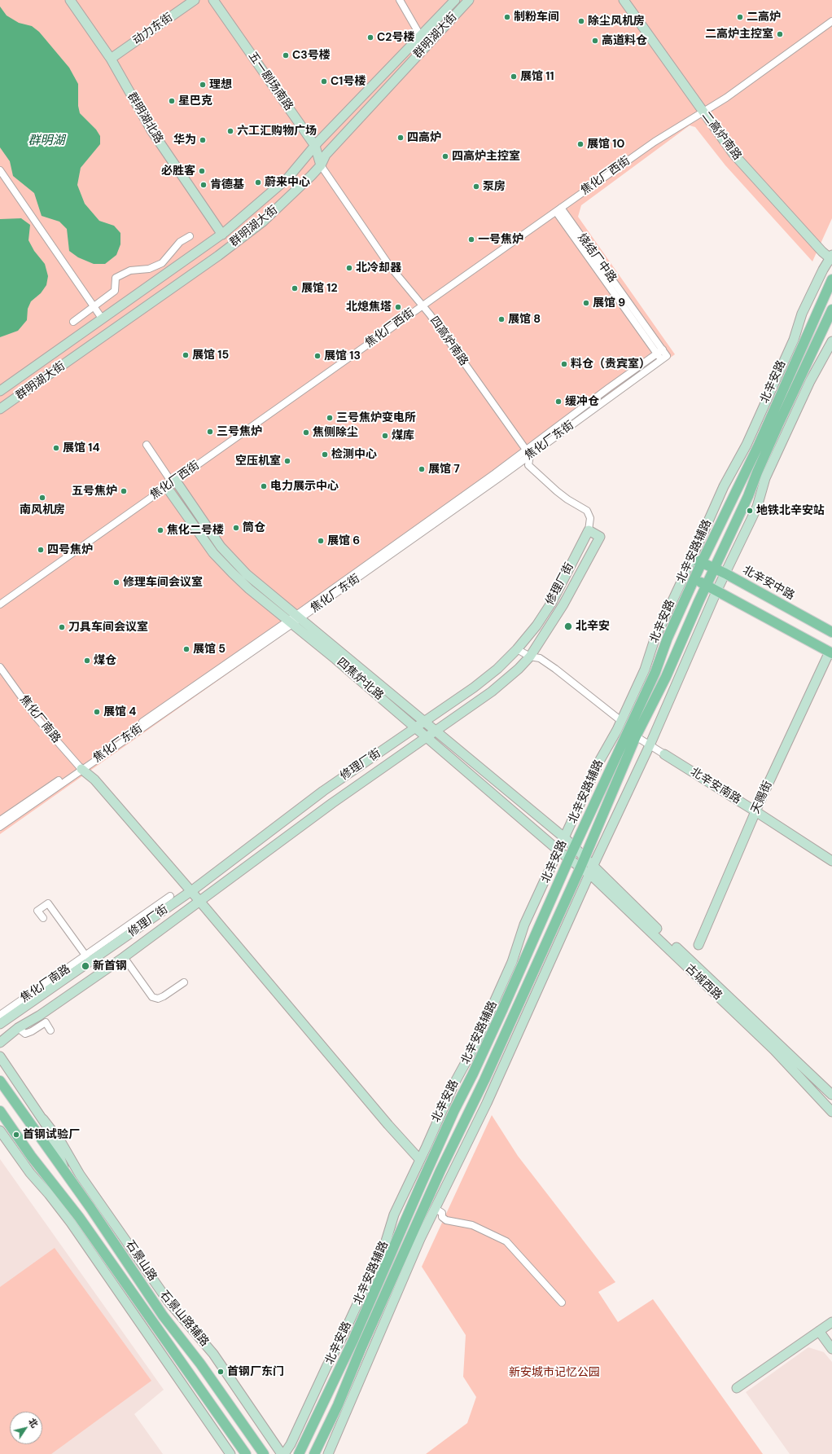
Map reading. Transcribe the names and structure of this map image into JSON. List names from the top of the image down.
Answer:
{
  "streets": {
    "main road": ["北辛安路", "北辛安中路", "石景山路"],
    "street": [
      "动力东街",
      "群明湖大街",
      "五一剧场南路",
      "群明湖北路",
      "二高炉南路",
      "焦化厂西街",
      "烧结厂中路",
      "四高炉南路",
      "焦化厂东街",
      "北辛安路辅路",
      "修理厂街",
      "四焦炉北路",
      "焦化厂南路",
      "北辛安南路",
      "天赐街",
      "古城西路",
      "石景山路辅路"
    ]
  },
  "crossings": [
    ["动力东街", "群明湖北路"],
    ["群明湖大街", "五一剧场南路"],
    ["群明湖大街", "群明湖北路"],
    ["群明湖大街", "四高炉南路"],
    ["五一剧场南路", "四高炉南路"],
    ["二高炉南路", "焦化厂西街"],
    ["二高炉南路", "北辛安路辅路"],
    ["焦化厂西街", "烧结厂中路"],
    ["焦化厂西街", "四高炉南路"],
    ["焦化厂西街", "四焦炉北路"],
    ["烧结厂中路", "焦化厂东街"],
    ["四高炉南路", "焦化厂东街"],
    ["四高炉南路", "修理厂街"],
    ["北辛安路", "北辛安中路"],
    ["北辛安路", "四焦炉北路"],
    ["北辛安路", "古城西路"],
    ["焦化厂东街", "四焦炉北路"],
    ["焦化厂东街", "焦化厂南路"],
    ["北辛安路辅路", "北辛安中路"],
    ["北辛安路辅路", "四焦炉北路"],
    ["修理厂街", "四焦炉北路"],
    ["四焦炉北路", "古城西路"],
    ["北辛安南路", "天赐街"]
  ],
  "water": ["群明湖"],
  "parks": ["新安城市记忆公园"],
  "places": [
    "制粉车间",
    "二高炉",
    "除尘风机房",
    "二高炉主控室",
    "C2号楼",
    "高道料仓",
    "C3号楼",
    "展馆 11",
    "C1号楼",
    "理想",
    "星巴克",
    "六工汇购物广场",
    "四高炉",
    "华为",
    "展馆 10",
    "四高炉主控室",
    "必胜客",
    "蔚来中心",
    "肯德基",
    "泵房",
    "一号焦炉",
    "北冷却器",
    "展馆 12",
    "展馆 9",
    "北熄焦塔",
    "展馆 8",
    "展馆 15",
    "展馆 13",
    "料仓（贵宾室）",
    "缓冲仓",
    "三号焦炉变电所",
    "三号焦炉",
    "焦侧除尘",
    "煤库",
    "展馆 14",
    "检测中心",
    "空压机室",
    "展馆 7",
    "电力展示中心",
    "五号焦炉",
    "南风机房",
    "地铁北辛安站",
    "筒仓",
    "焦化二号楼",
    "展馆 6",
    "四号焦炉",
    "修理车间会议室",
    "北辛安",
    "刀具车间会议室",
    "展馆 5",
    "煤仓",
    "展馆 4",
    "新首钢",
    "首钢试验厂",
    "首钢厂东门"
  ],
  "north": "top right"
}
